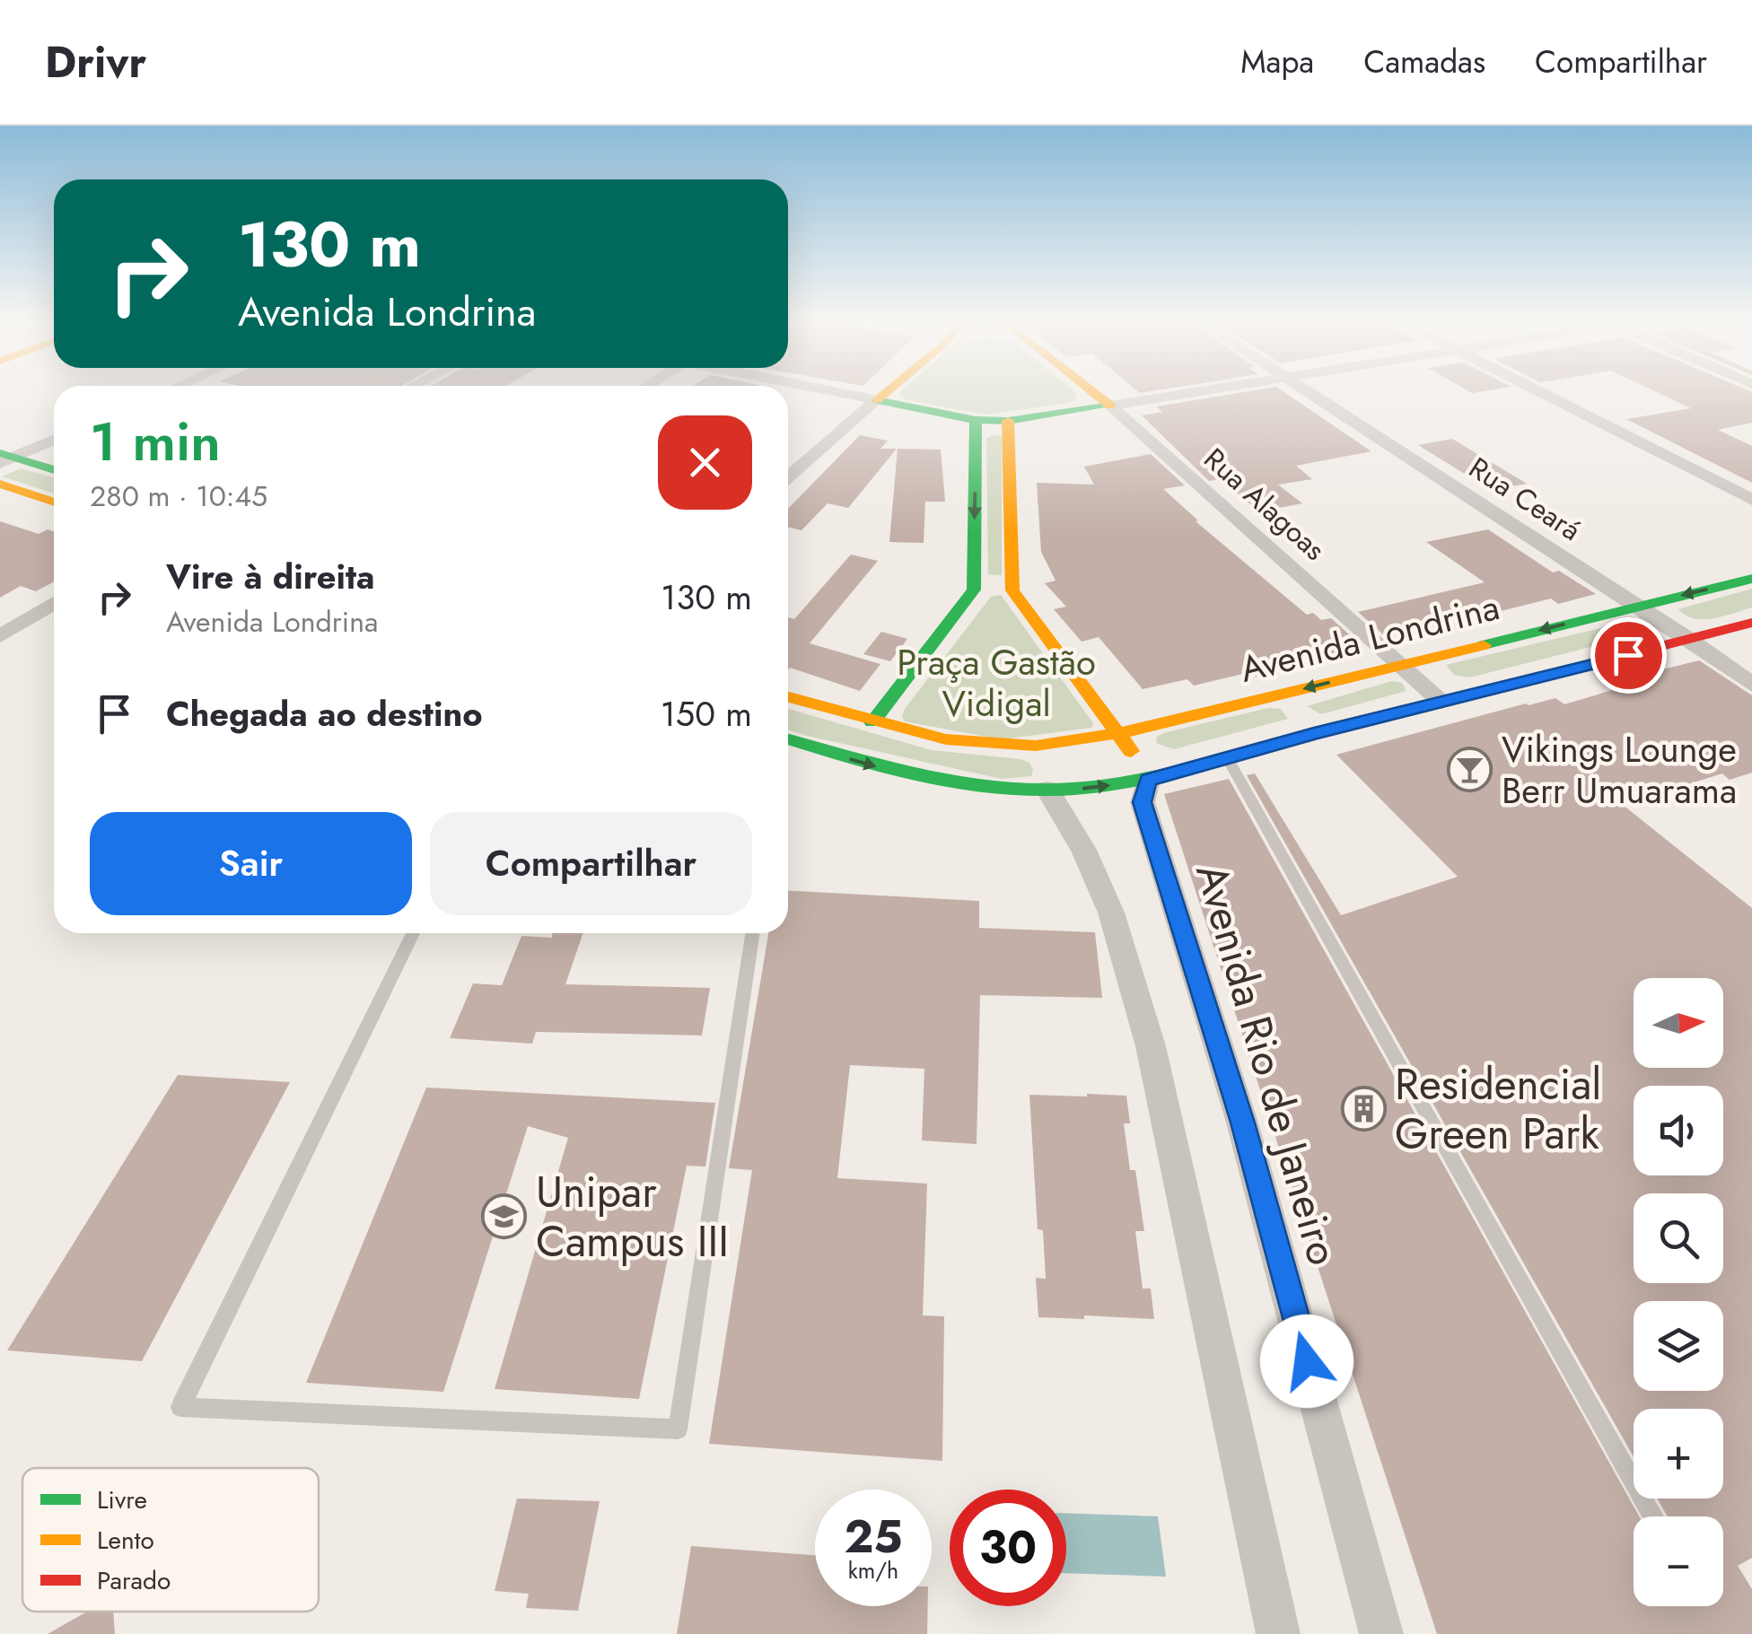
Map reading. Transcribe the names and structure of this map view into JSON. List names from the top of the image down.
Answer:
{
  "streets": {
    "street": [
      "Rua Ceará",
      "Rua Alagoas",
      "Avenida Londrina",
      "Avenida Rio de Janeiro"
    ]
  },
  "crossings": [
    ["Rua Ceará", "Avenida Londrina"],
    ["Rua Alagoas", "Avenida Londrina"],
    ["Avenida Londrina", "Avenida Rio de Janeiro"]
  ],
  "parks": ["Praça Gastão Vidigal"],
  "places": {
    "bar": ["Vikings Lounge Berr Umuarama"],
    "building": ["Residencial Green Park"],
    "school or university": ["Unipar Campus III"]
  },
  "legend": ["Livre", "Lento", "Parado"],
  "north": "right",
  "page": {
    "header": "Drivr",
    "nav": ["Mapa", "Camadas", "Compartilhar"],
    "turn": ["130 m", "Avenida Londrina"],
    "heading": ["1 min", "280 m · 10:45"],
    "list": [
      {
        "name": "Vire à direita",
        "note": "Avenida Londrina",
        "value": "130 m"
      },
      {
        "name": "Chegada ao destino",
        "value": "150 m"
      }
    ],
    "buttons": ["Sair", "Compartilhar"],
    "map_buttons": ["+", "−"],
    "speed": "25 km/h",
    "limit": "30"
  }
}
